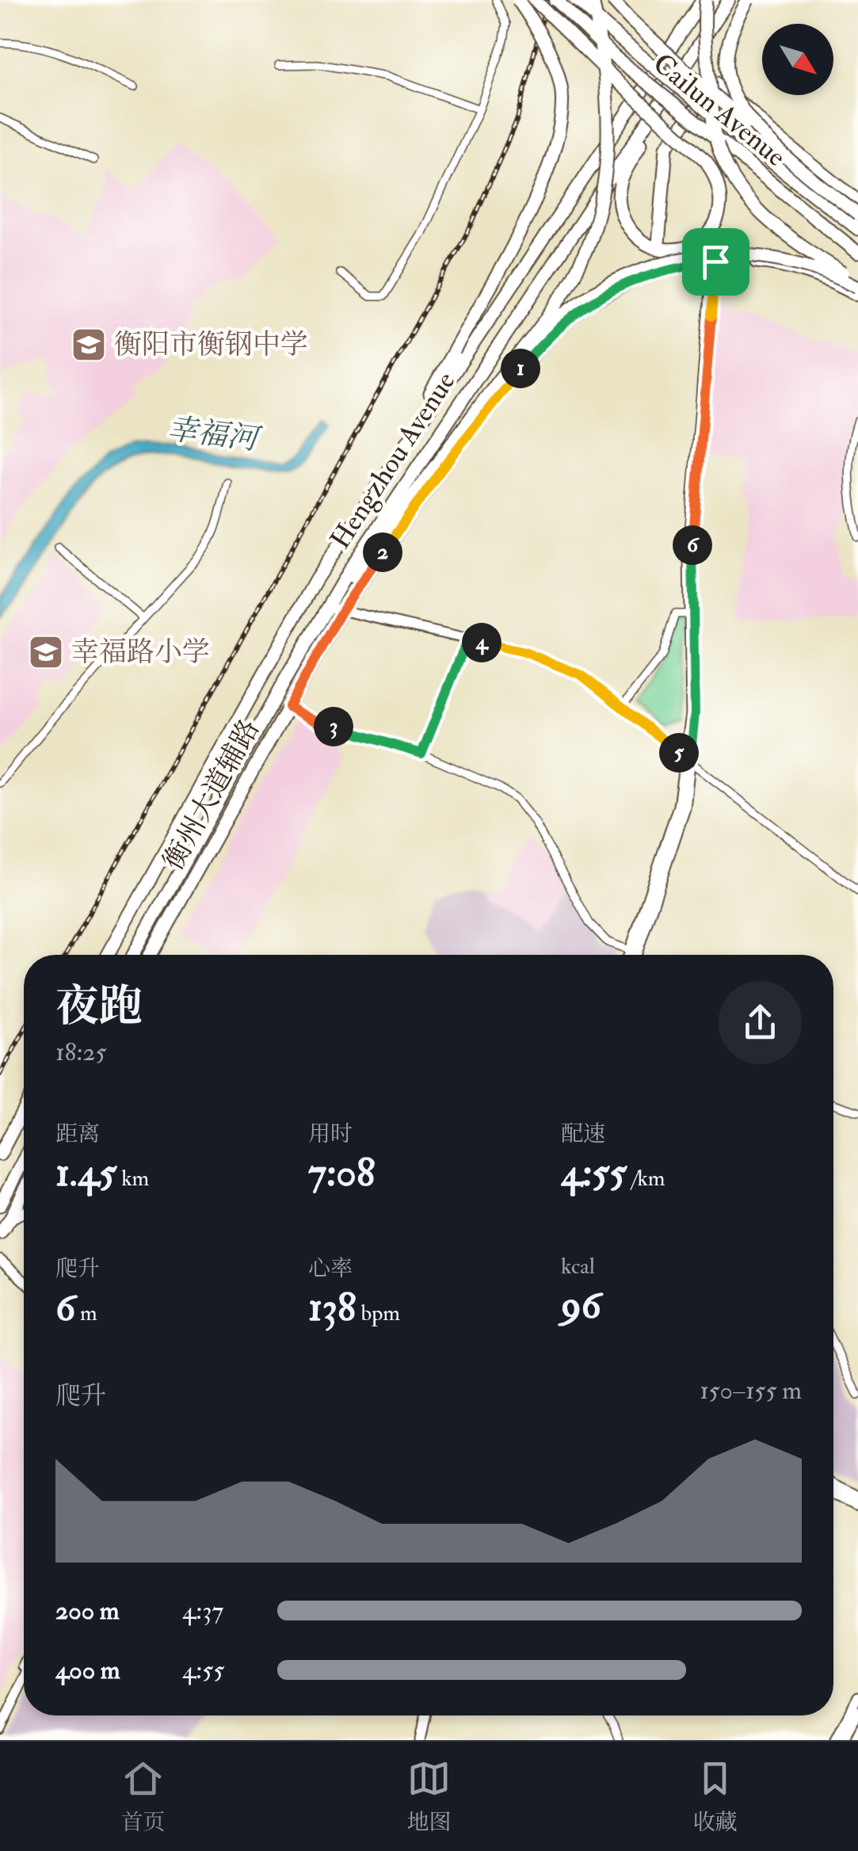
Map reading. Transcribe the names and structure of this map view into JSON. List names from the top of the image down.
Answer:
{
  "streets": {
    "main road": ["Cailun Avenue", "Hengzhou Avenue", "衡州大道辅路"]
  },
  "water": ["幸福河"],
  "places": {
    "school or university": ["衡阳市衡钢中学", "幸福路小学"]
  },
  "north": "bottom right",
  "page": {
    "pins": [
      "1",
      "6",
      "2",
      "4",
      "3",
      "5"
    ],
    "heading": ["夜跑", "18:25"],
    "stats": [
      ["距离", "1.45 km"],
      ["用时", "7:08"],
      ["配速", "4:55 /km"],
      ["爬升", "6 m"],
      ["心率", "138 bpm"],
      ["kcal", "96"]
    ],
    "chart": ["爬升", "150–155 m"],
    "list": [
      {
        "name": "200 m",
        "note": "4:37"
      },
      {
        "name": "400 m",
        "note": "4:55"
      }
    ],
    "tabs": ["首页", "地图", "收藏"]
  }
}
